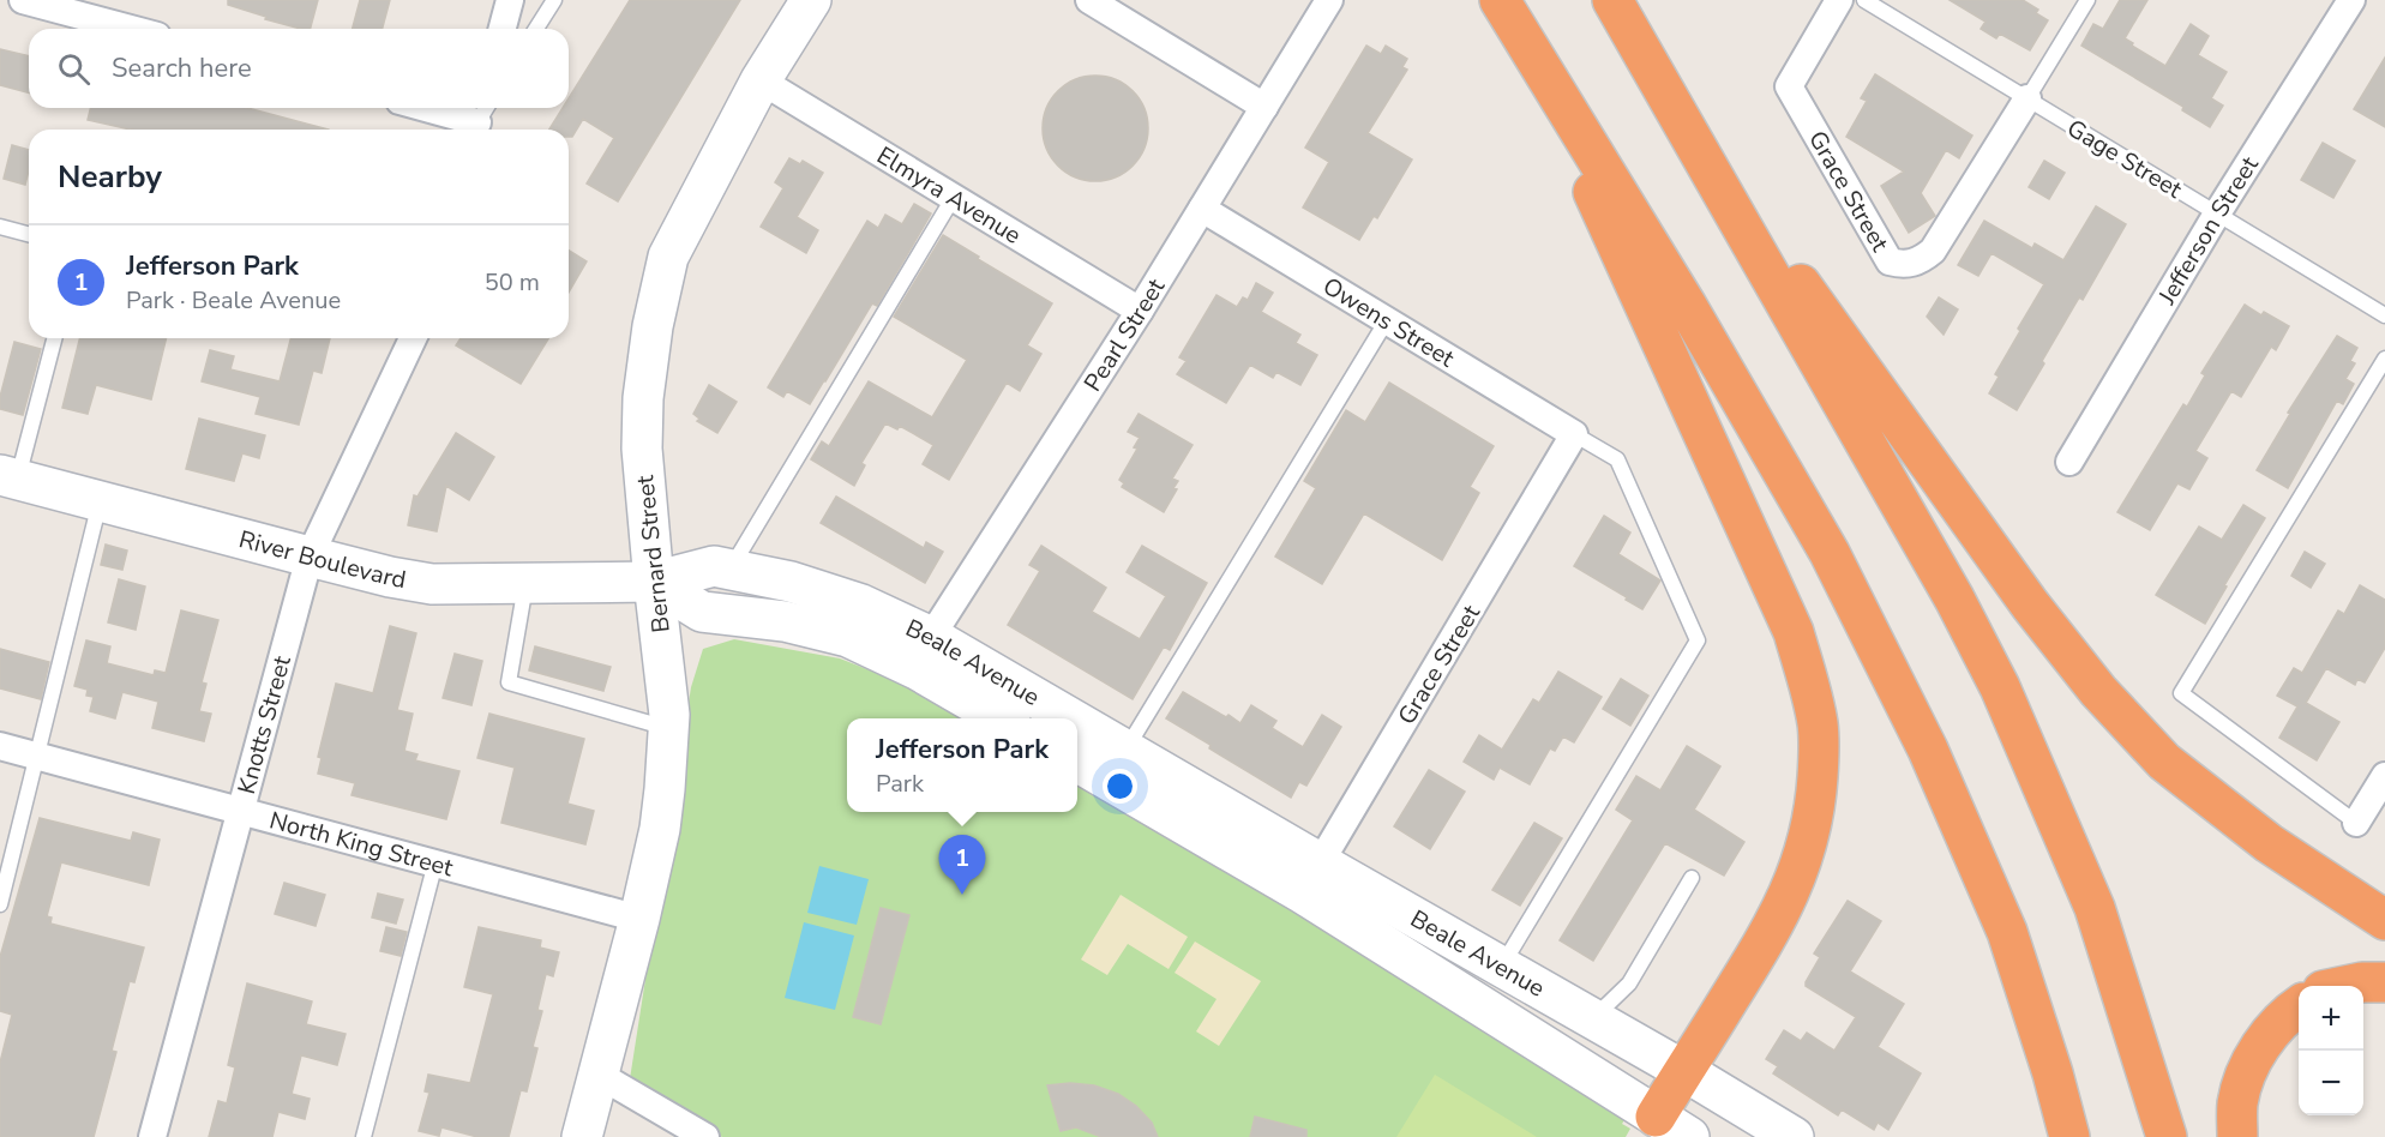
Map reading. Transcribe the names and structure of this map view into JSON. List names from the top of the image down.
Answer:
{
  "streets": {
    "main road": ["Bernard Street", "River Boulevard", "Beale Avenue"],
    "street": [
      "Grace Street",
      "Elmyra Avenue",
      "Jefferson Street",
      "Owens Street",
      "Pearl Street",
      "Knotts Street",
      "North King Street"
    ],
    "lane": ["Gage Street"]
  },
  "crossings": [
    ["Gage Street", "Grace Street"],
    ["Gage Street", "Jefferson Street"],
    ["Grace Street", "Owens Street"],
    ["Grace Street", "Beale Avenue"],
    ["Elmyra Avenue", "Pearl Street"],
    ["Elmyra Avenue", "Bernard Street"],
    ["Owens Street", "Pearl Street"],
    ["Pearl Street", "Beale Avenue"],
    ["Bernard Street", "River Boulevard"],
    ["Bernard Street", "Beale Avenue"],
    ["Bernard Street", "North King Street"],
    ["River Boulevard", "Beale Avenue"],
    ["River Boulevard", "Knotts Street"],
    ["Knotts Street", "North King Street"]
  ],
  "page": {
    "search": "Search here",
    "heading": "Nearby",
    "list": [
      {
        "mark": "1",
        "name": "Jefferson Park",
        "note": "Park · Beale Avenue",
        "value": "50 m"
      }
    ],
    "popup": ["Jefferson Park", "Park"],
    "pins": "1",
    "map_buttons": ["+", "−"]
  }
}
